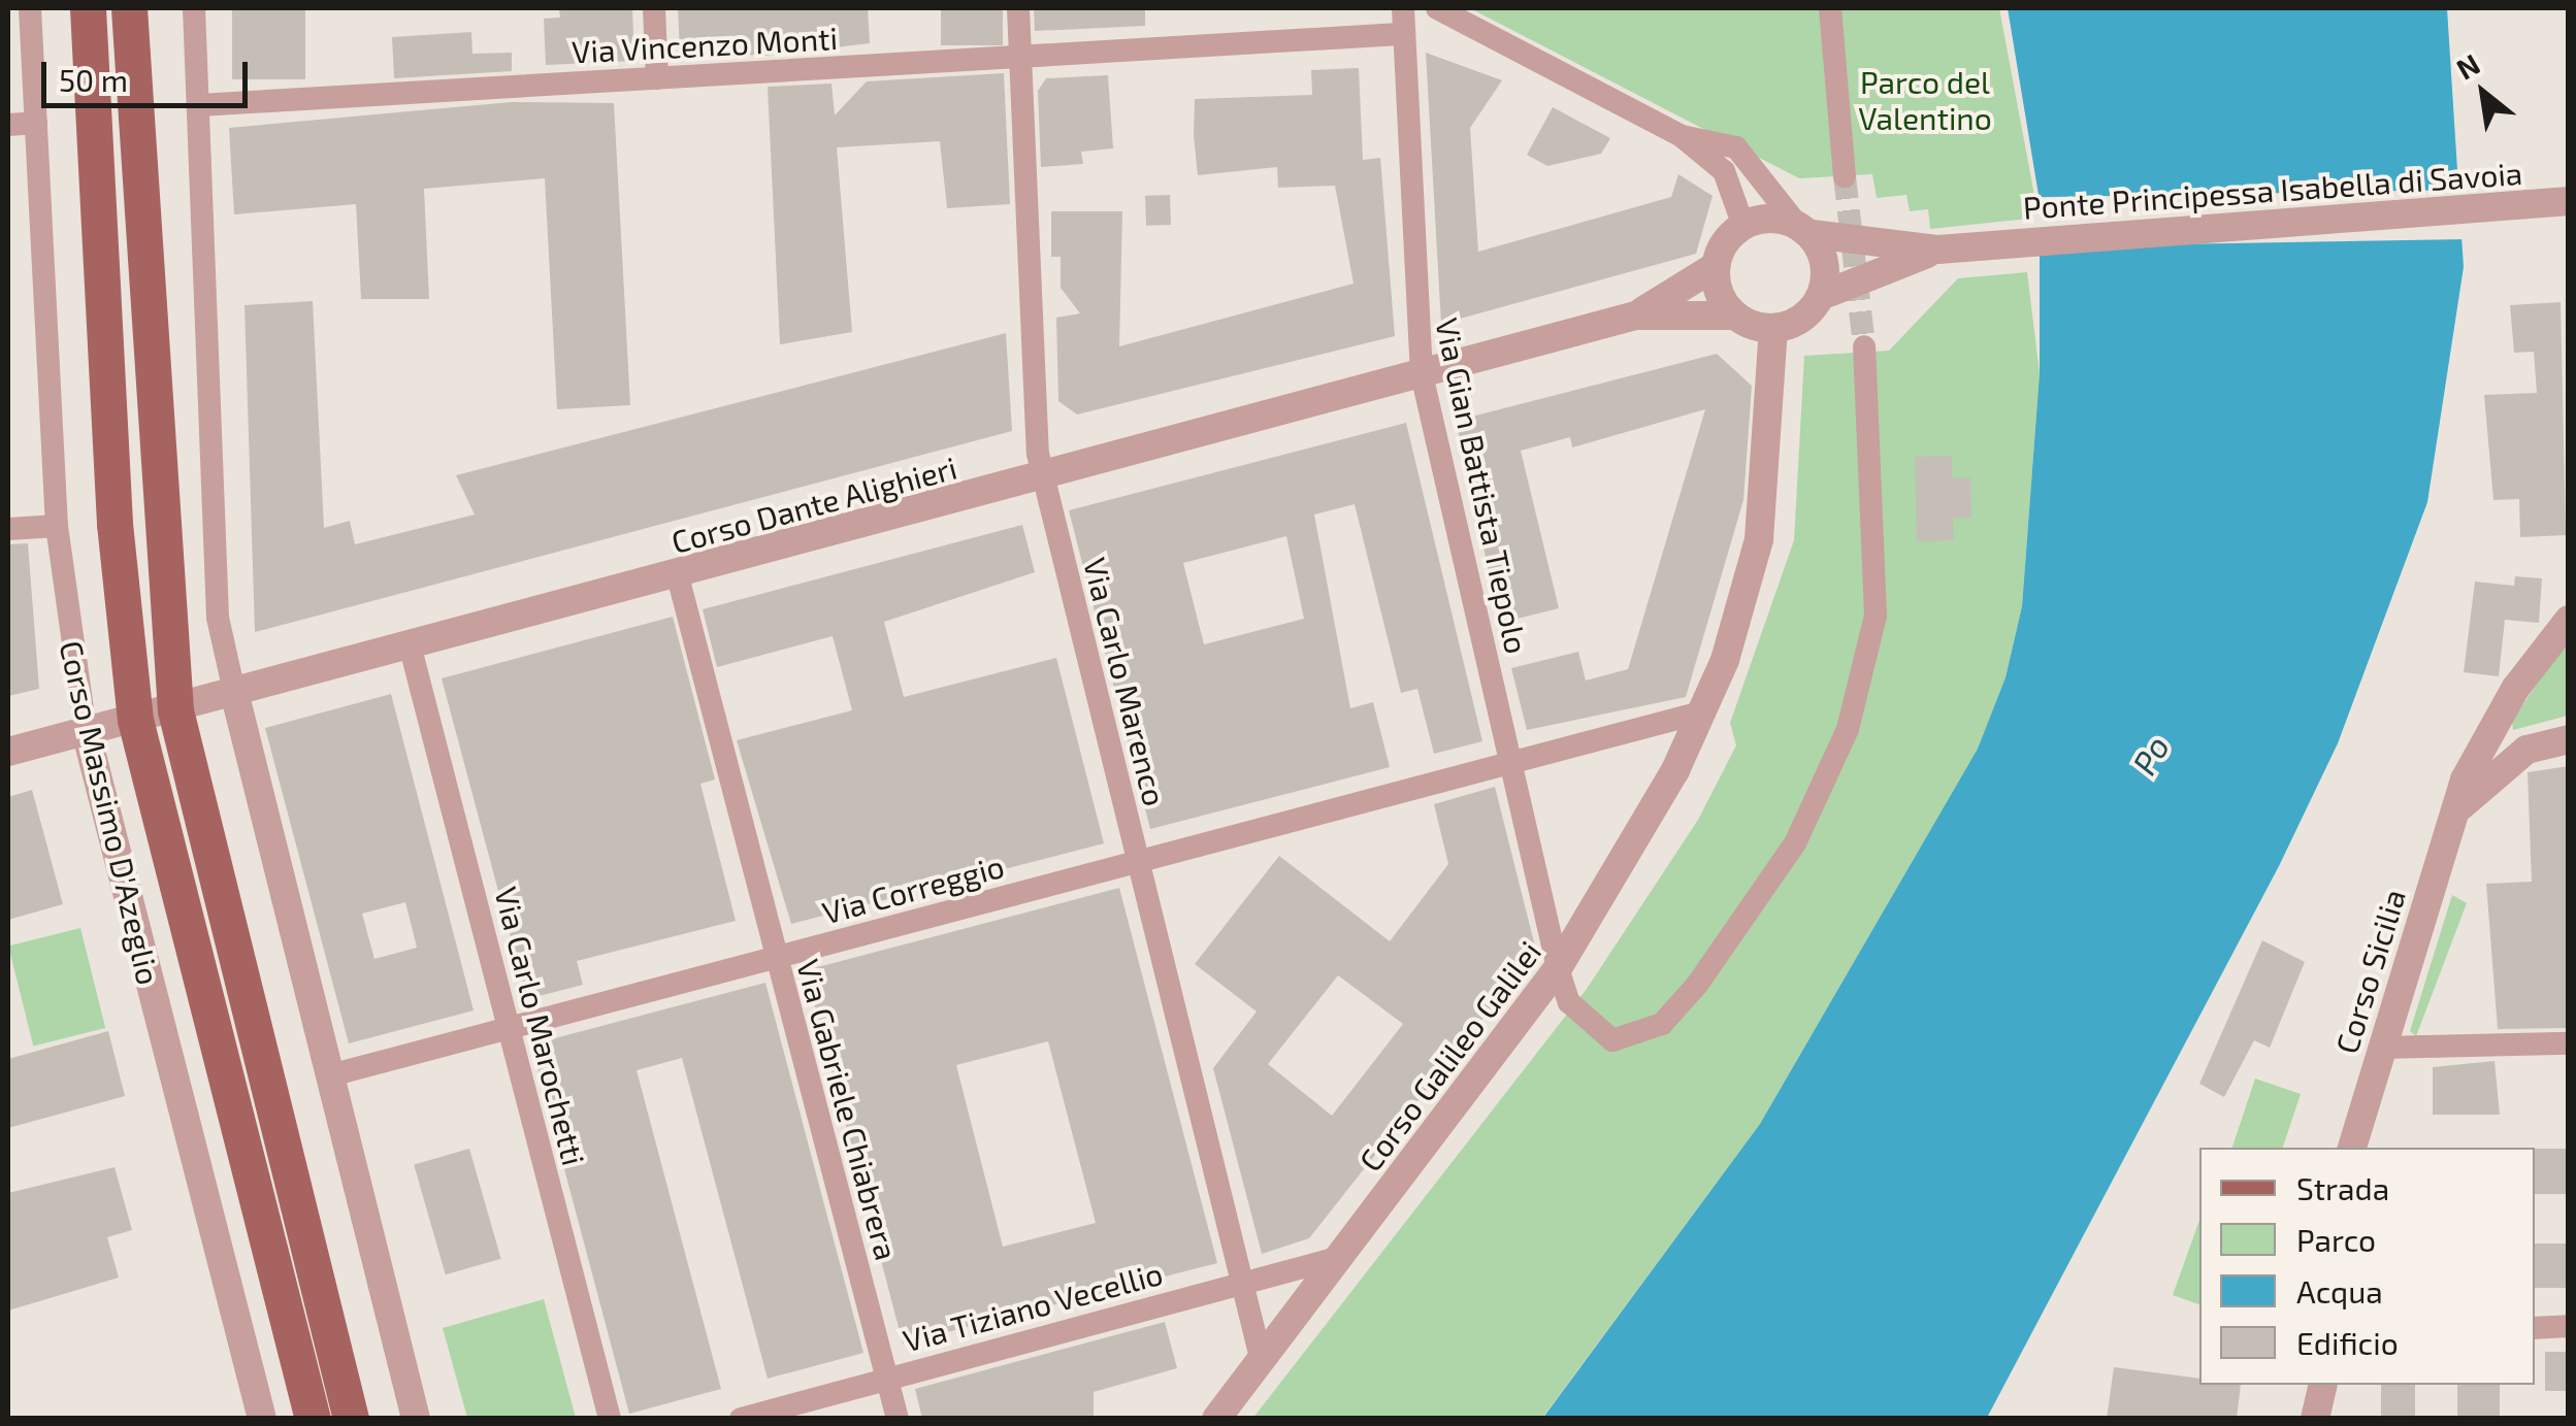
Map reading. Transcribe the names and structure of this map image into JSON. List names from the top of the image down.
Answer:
{
  "streets": {
    "main road": ["Corso Massimo D'Azeglio"],
    "street": [
      "Via Vincenzo Monti",
      "Ponte Principessa Isabella di Savoia",
      "Via Gian Battista Tiepolo",
      "Corso Dante Alighieri",
      "Via Carlo Marenco",
      "Via Correggio",
      "Corso Sicilia",
      "Via Carlo Marochetti",
      "Corso Galileo Galilei",
      "Via Gabriele Chiabrera",
      "Via Tiziano Vecellio"
    ]
  },
  "crossings": [
    ["Via Vincenzo Monti", "Via Gian Battista Tiepolo"],
    ["Via Vincenzo Monti", "Via Carlo Marenco"],
    ["Via Gian Battista Tiepolo", "Corso Dante Alighieri"],
    ["Via Gian Battista Tiepolo", "Via Correggio"],
    ["Via Gian Battista Tiepolo", "Corso Galileo Galilei"],
    ["Corso Dante Alighieri", "Via Carlo Marenco"],
    ["Corso Dante Alighieri", "Corso Massimo D'Azeglio"],
    ["Corso Dante Alighieri", "Via Carlo Marochetti"],
    ["Corso Dante Alighieri", "Corso Galileo Galilei"],
    ["Corso Dante Alighieri", "Via Gabriele Chiabrera"],
    ["Via Carlo Marenco", "Via Correggio"],
    ["Via Carlo Marenco", "Corso Galileo Galilei"],
    ["Via Carlo Marenco", "Via Tiziano Vecellio"],
    ["Via Correggio", "Via Carlo Marochetti"],
    ["Via Correggio", "Via Gabriele Chiabrera"],
    ["Corso Galileo Galilei", "Via Tiziano Vecellio"],
    ["Via Gabriele Chiabrera", "Via Tiziano Vecellio"]
  ],
  "water": ["Po"],
  "parks": ["Parco del Valentino"],
  "legend": [
    "Strada",
    "Parco",
    "Acqua",
    "Edificio"
  ],
  "scale_bar": "50 m",
  "north": "top left"
}
